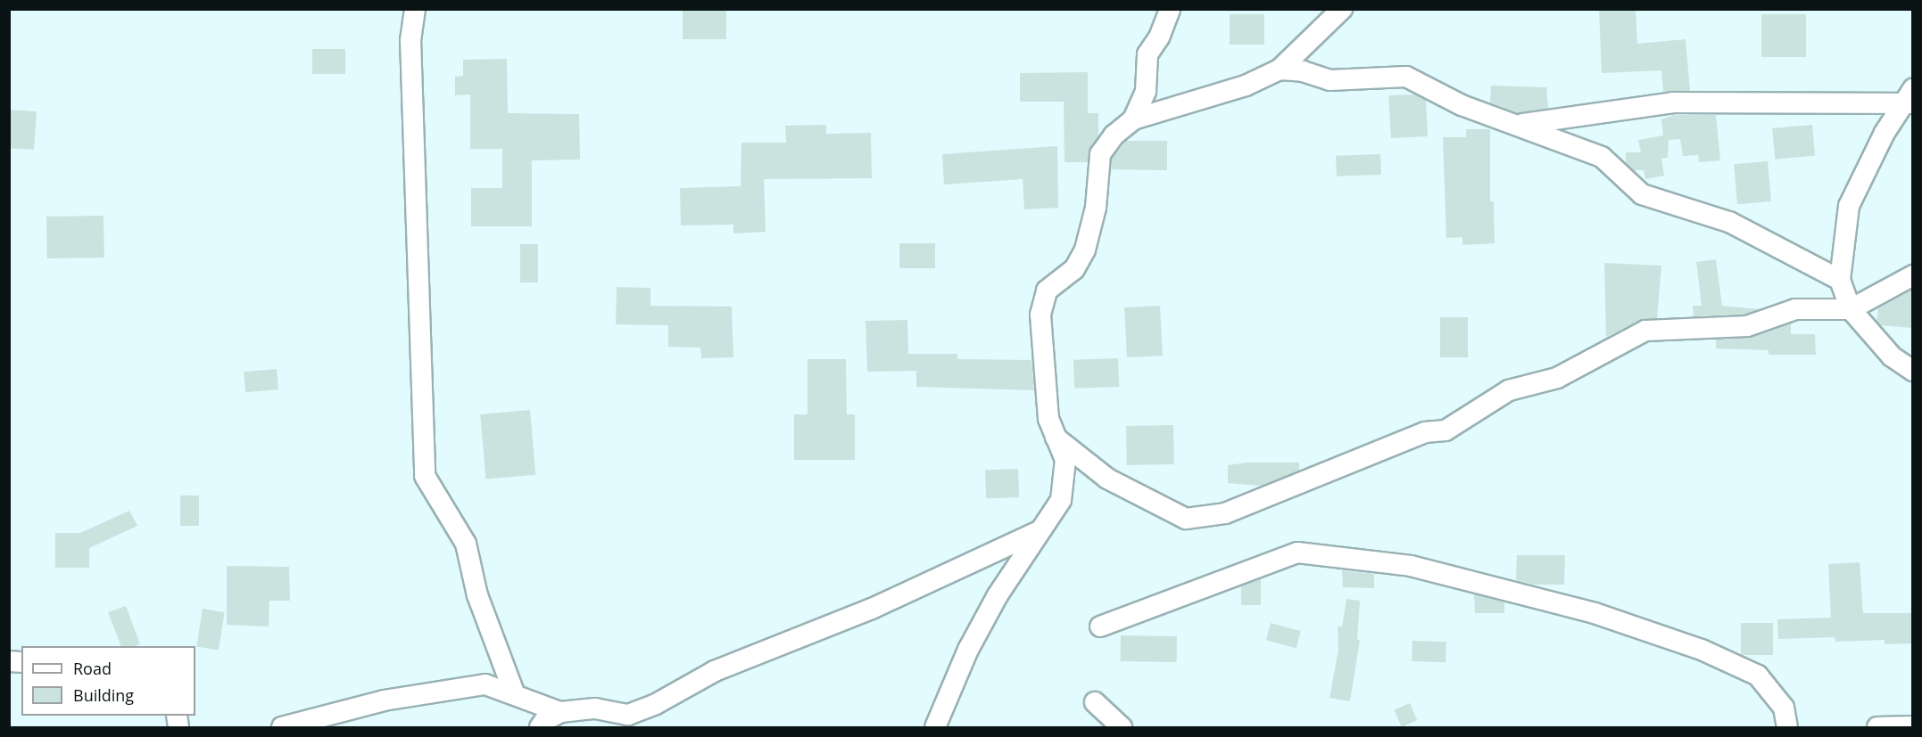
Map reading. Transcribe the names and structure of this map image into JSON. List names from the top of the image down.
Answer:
{
  "legend": ["Road", "Building"]
}
